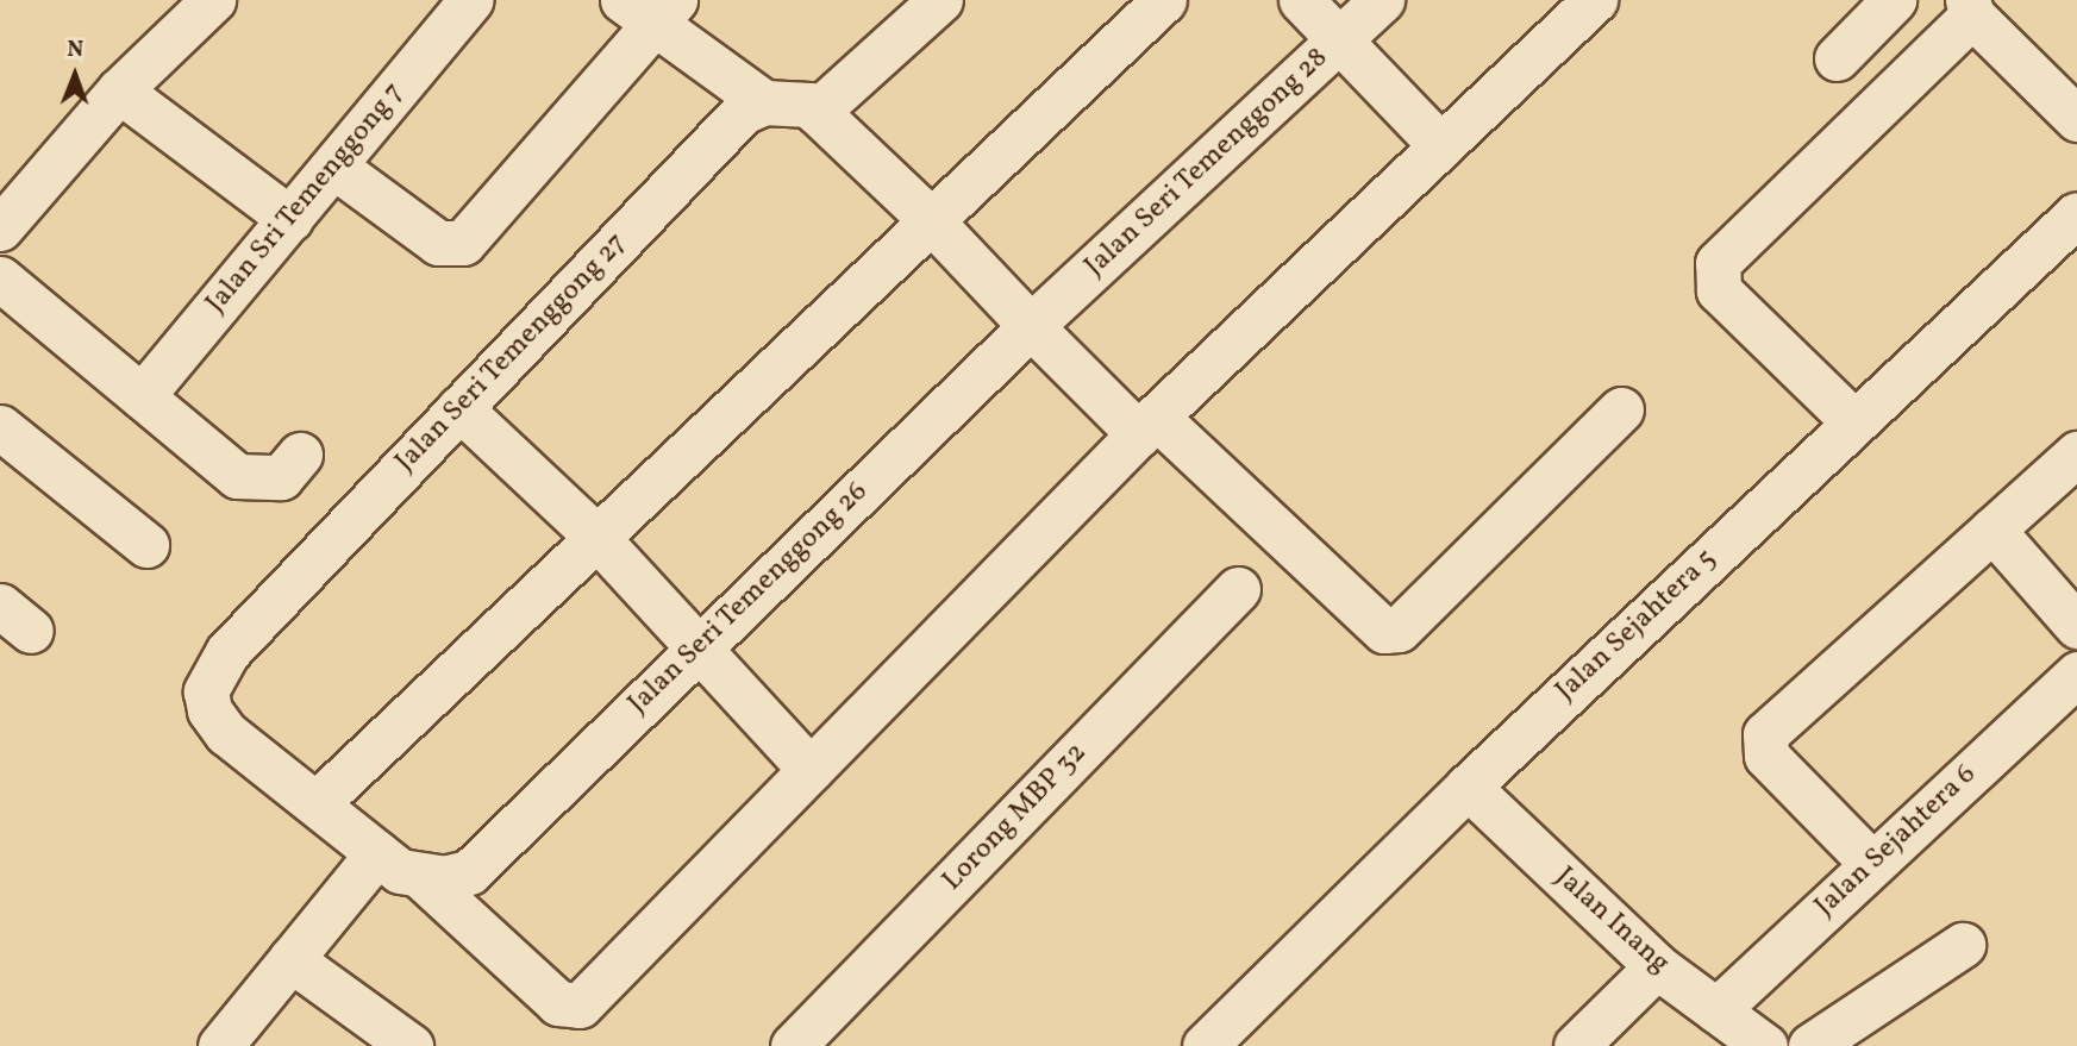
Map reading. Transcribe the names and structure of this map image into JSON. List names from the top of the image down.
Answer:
{
  "streets": {
    "street": [
      "Jalan Seri Temenggong 28",
      "Jalan Sri Temenggong 7",
      "Jalan Seri Temenggong 27",
      "Jalan Seri Temenggong 26",
      "Jalan Sejahtera 5",
      "Lorong MBP 32",
      "Jalan Sejahtera 6",
      "Jalan Inang"
    ]
  },
  "crossings": [
    ["Jalan Seri Temenggong 28", "Jalan Seri Temenggong 26"],
    ["Jalan Seri Temenggong 27", "Jalan Seri Temenggong 26"],
    ["Jalan Sejahtera 5", "Jalan Inang"],
    ["Jalan Sejahtera 6", "Jalan Inang"]
  ],
  "north": "top"
}
